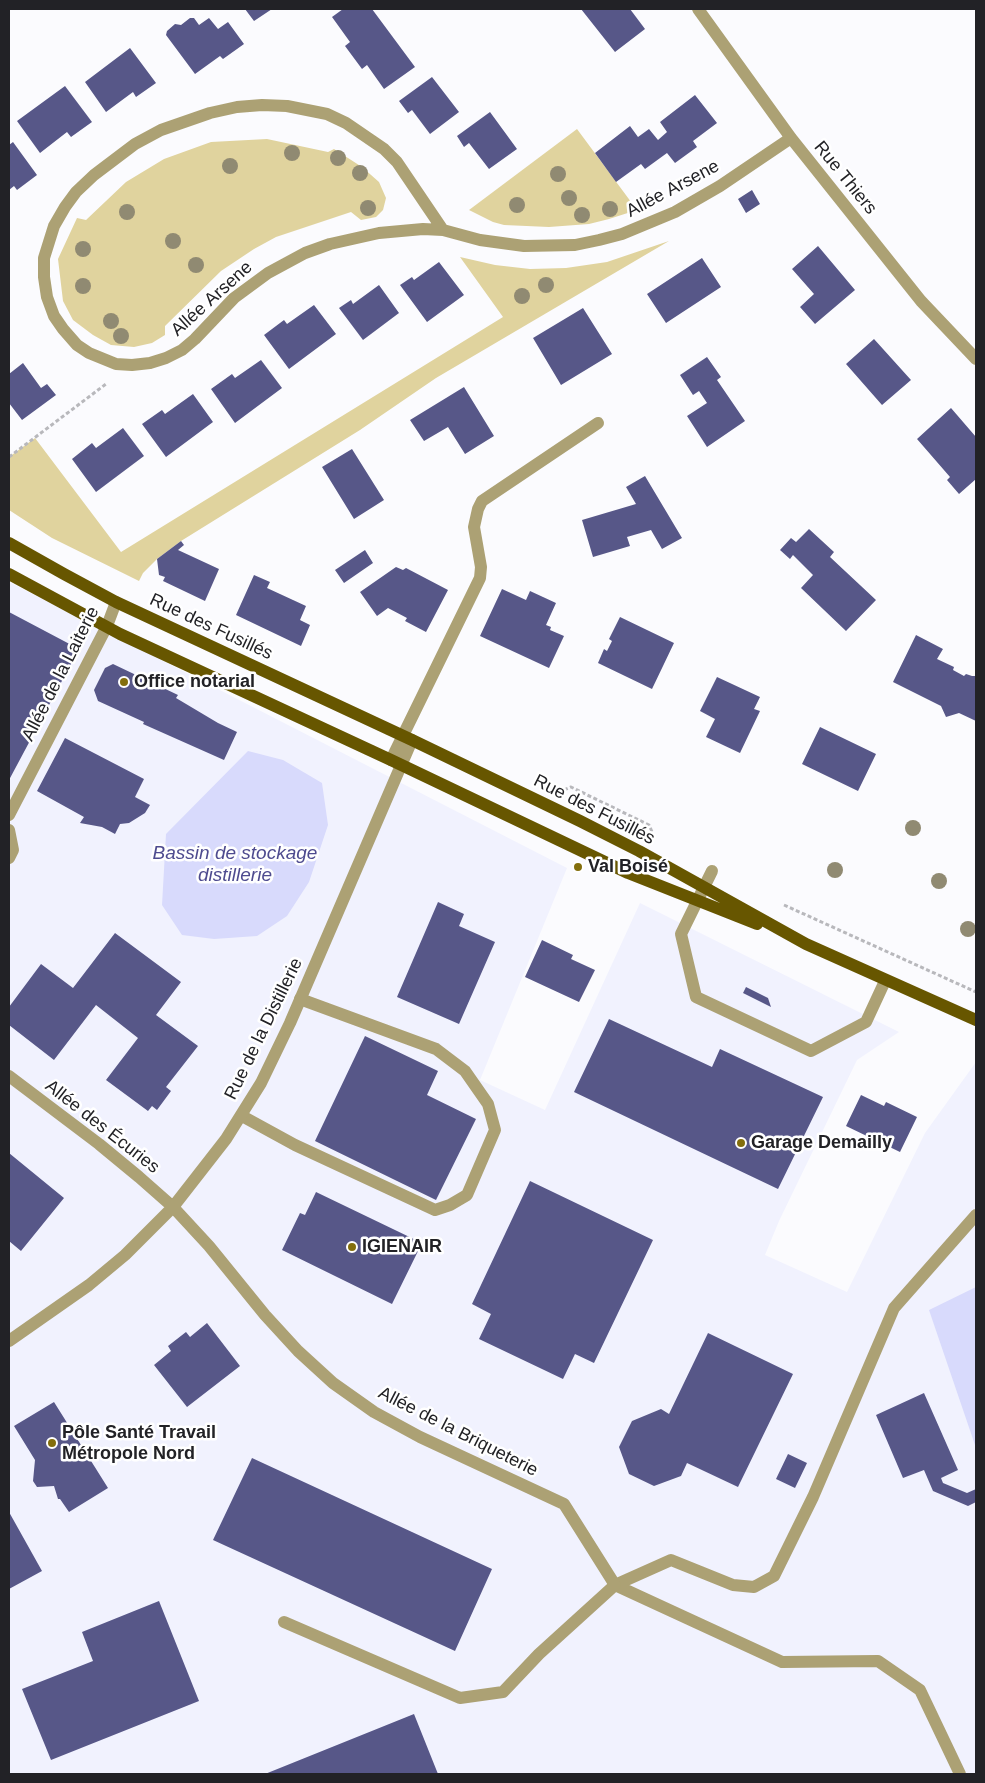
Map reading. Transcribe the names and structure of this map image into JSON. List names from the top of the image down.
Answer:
{
  "streets": {
    "main road": ["Rue des Fusillés"],
    "street": [
      "Rue Thiers",
      "Allée Arsene",
      "Allée de la Laiterie",
      "Rue de la Distillerie",
      "Allée des Écuries",
      "Allée de la Briqueterie"
    ]
  },
  "crossings": [
    ["Rue Thiers", "Allée Arsene"],
    ["Rue des Fusillés", "Allée de la Laiterie"],
    ["Rue des Fusillés", "Rue de la Distillerie"],
    ["Rue de la Distillerie", "Allée des Écuries"],
    ["Rue de la Distillerie", "Allée de la Briqueterie"],
    ["Allée des Écuries", "Allée de la Briqueterie"]
  ],
  "water": ["Bassin de stockage distillerie"],
  "places": [
    "Office notarial",
    "Val Boisé",
    "Garage Demailly",
    "IGIENAIR",
    "Pôle Santé Travail Métropole Nord"
  ]
}
